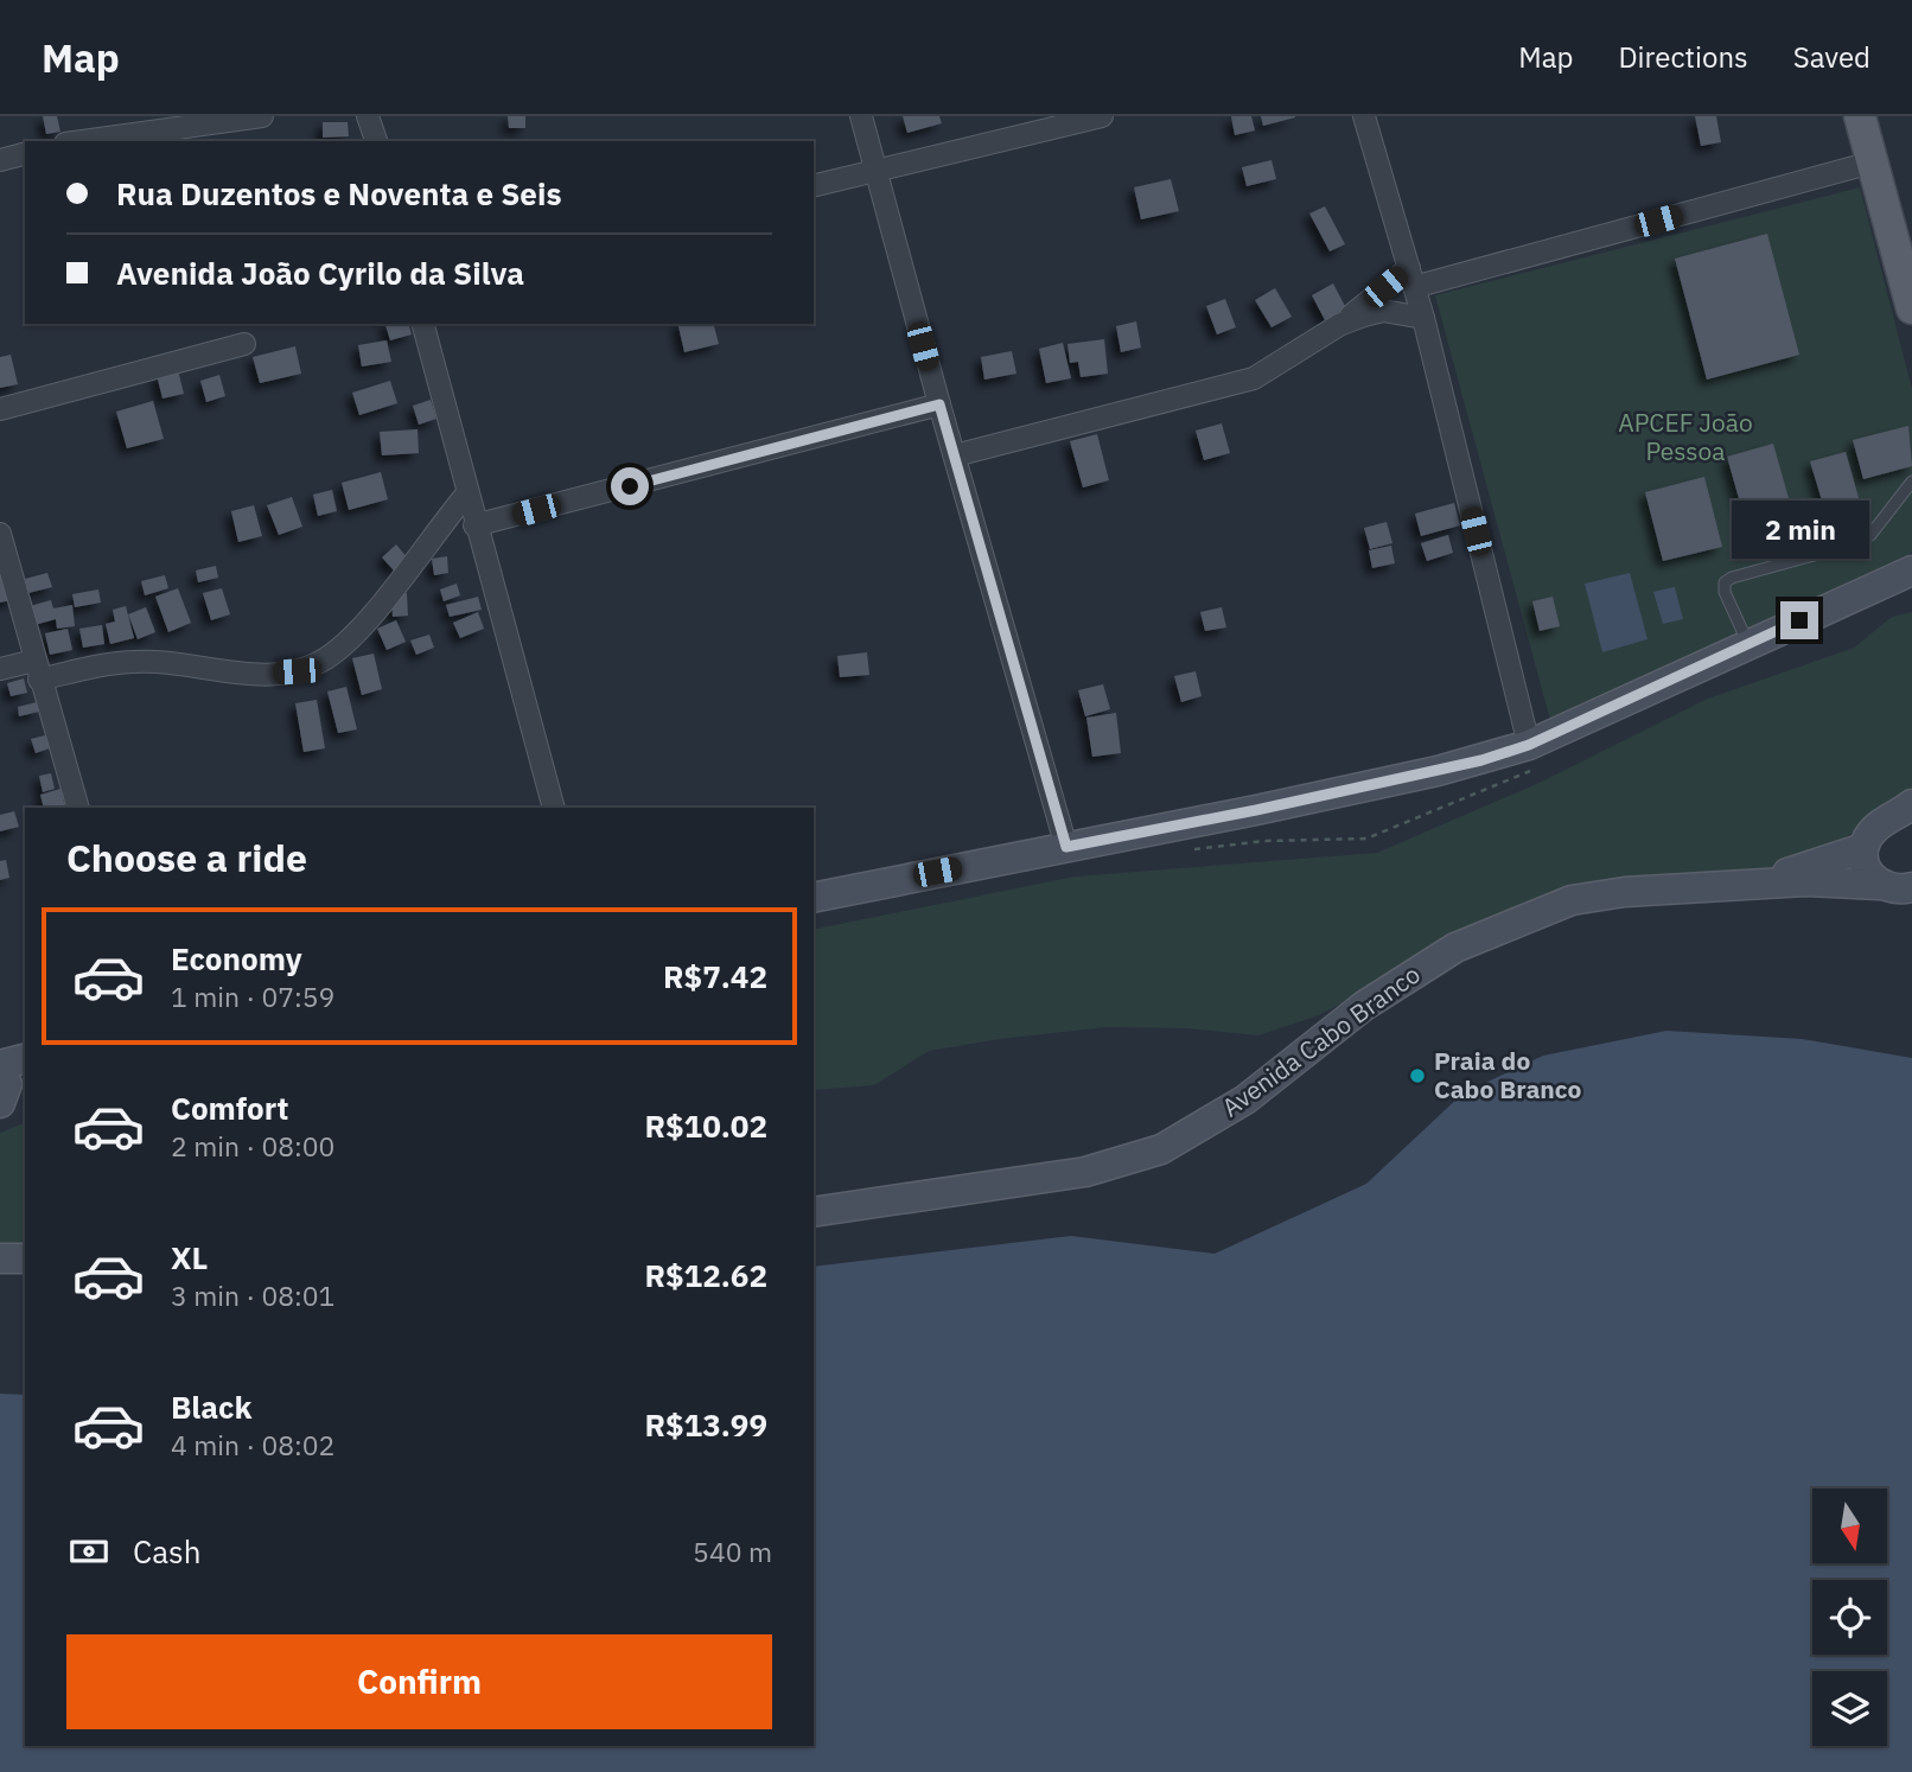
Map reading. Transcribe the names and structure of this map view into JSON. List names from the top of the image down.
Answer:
{
  "streets": {
    "street": ["Avenida Cabo Branco"]
  },
  "parks": ["APCEF João Pessoa"],
  "places": ["Praia do Cabo Branco"],
  "north": "bottom",
  "page": {
    "header": "Map",
    "nav": ["Map", "Directions", "Saved"],
    "banner": ["Rua Duzentos e Noventa e Seis", "Avenida João Cyrilo da Silva"],
    "bubble": "2 min",
    "heading": "Choose a ride",
    "list": [
      {
        "name": "Economy",
        "note": "1 min · 07:59",
        "value": "R$7.42"
      },
      {
        "name": "Comfort",
        "note": "2 min · 08:00",
        "value": "R$10.02"
      },
      {
        "name": "XL",
        "note": "3 min · 08:01",
        "value": "R$12.62"
      },
      {
        "name": "Black",
        "note": "4 min · 08:02",
        "value": "R$13.99"
      }
    ],
    "pay": ["Cash", "540 m"],
    "buttons": "Confirm"
  }
}
